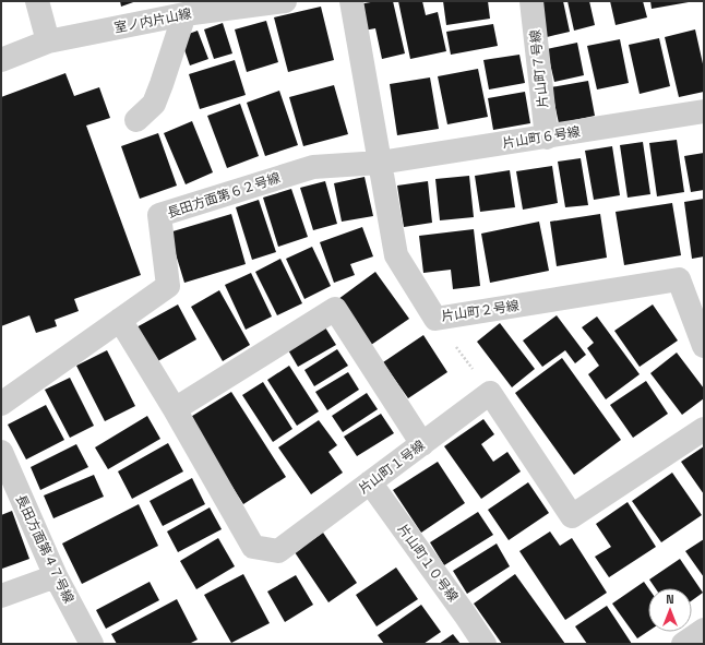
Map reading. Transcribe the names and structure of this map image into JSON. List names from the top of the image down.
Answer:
{
  "streets": {
    "street": [
      "室ノ内片山線",
      "片山町７号線",
      "片山町６号線",
      "長田方面第６２号線",
      "片山町２号線",
      "片山町１号線",
      "長田方面第４７号線",
      "片山町１０号線"
    ]
  },
  "crossings": [
    ["片山町７号線", "片山町６号線"],
    ["片山町６号線", "長田方面第６２号線"],
    ["片山町６号線", "片山町２号線"],
    ["長田方面第６２号線", "片山町２号線"],
    ["長田方面第６２号線", "片山町１号線"],
    ["片山町１号線", "片山町１０号線"]
  ],
  "north": "top"
}
